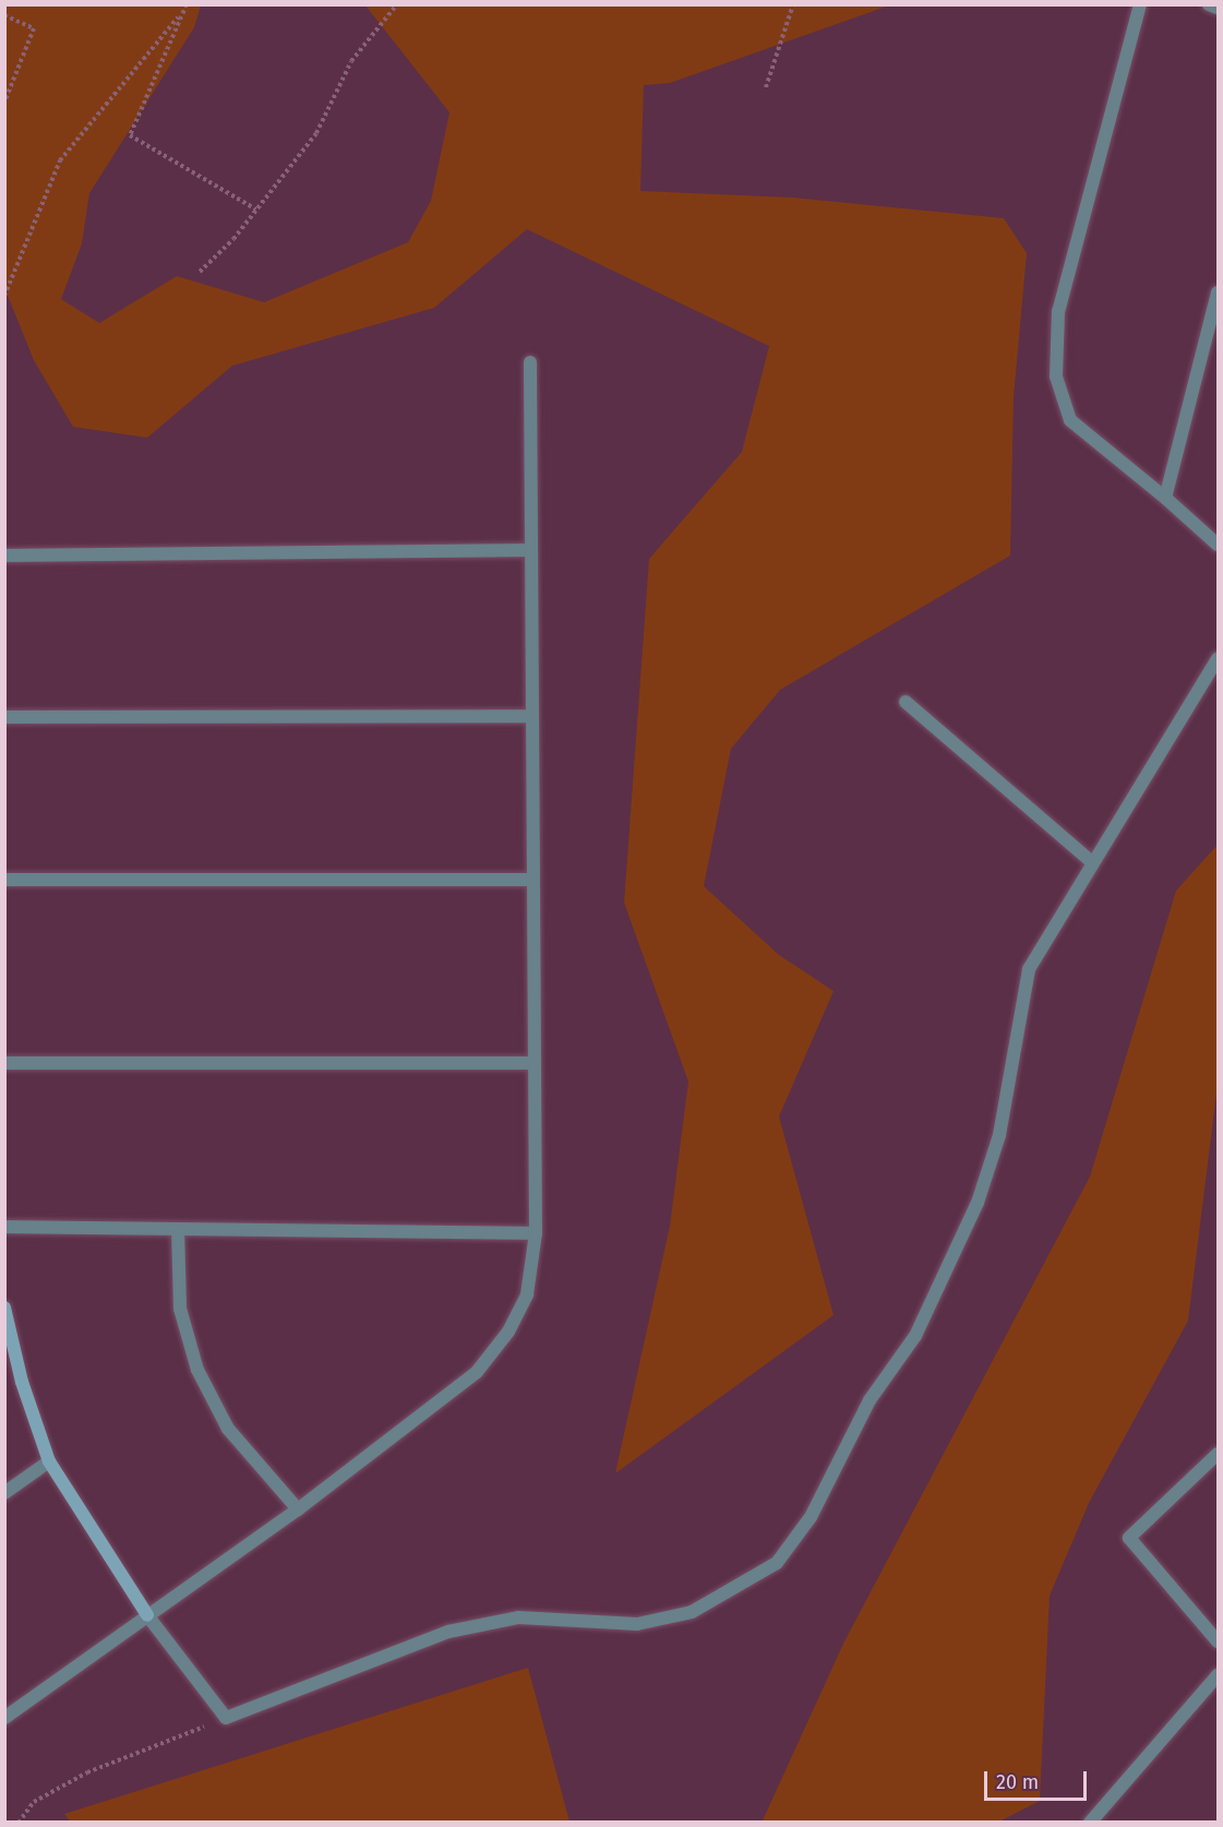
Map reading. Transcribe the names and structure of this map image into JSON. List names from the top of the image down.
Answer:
{
  "scale_bar": "20 m"
}
